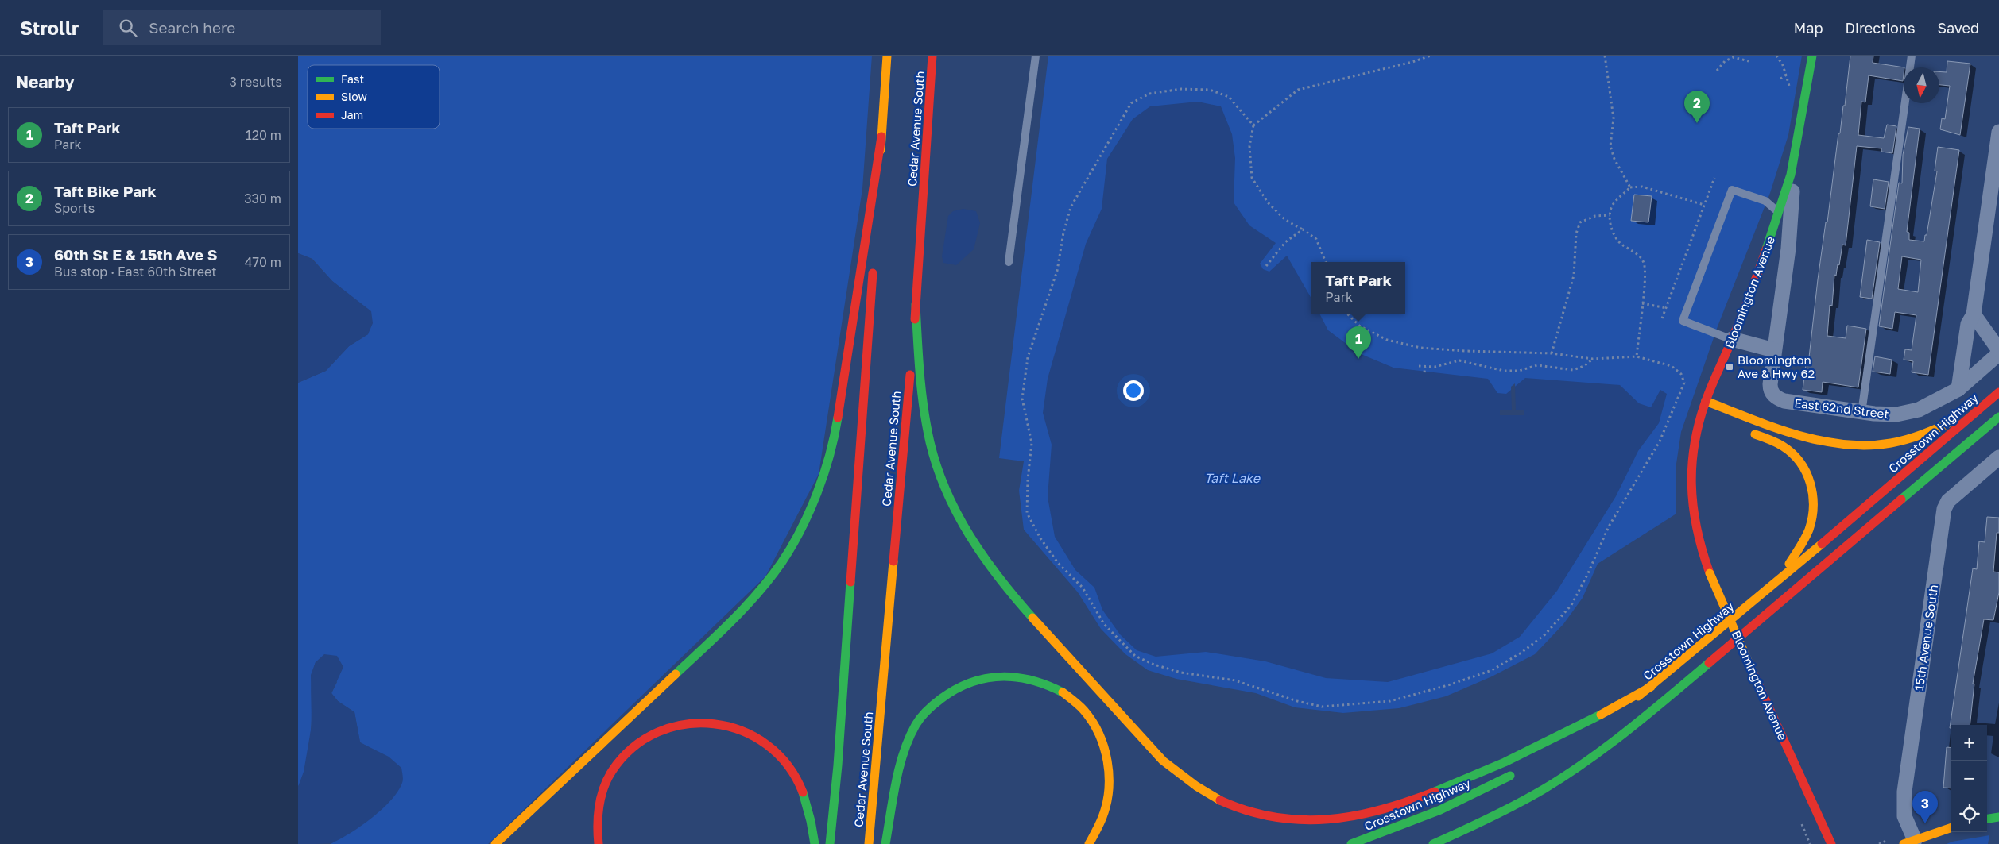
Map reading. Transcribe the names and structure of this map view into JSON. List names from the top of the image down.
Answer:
{
  "streets": {
    "main road": ["Cedar Avenue South", "Bloomington Avenue", "Crosstown Highway"],
    "street": ["East 62nd Street", "15th Avenue South"]
  },
  "crossings": [
    ["Bloomington Avenue", "East 62nd Street"]
  ],
  "water": ["Taft Lake"],
  "places": {
    "transit": ["Bloomington Ave & Hwy 62"]
  },
  "legend": ["Fast", "Slow", "Jam"],
  "north": "bottom",
  "page": {
    "header": "Strollr",
    "search": "Search here",
    "nav": ["Map", "Directions", "Saved"],
    "heading": ["Nearby", "3 results"],
    "pins": ["2", "1", "3"],
    "list": [
      {
        "mark": "1",
        "name": "Taft Park",
        "note": "Park",
        "value": "120 m"
      },
      {
        "mark": "2",
        "name": "Taft Bike Park",
        "note": "Sports",
        "value": "330 m"
      },
      {
        "mark": "3",
        "name": "60th St E & 15th Ave S",
        "note": "Bus stop · East 60th Street",
        "value": "470 m"
      }
    ],
    "popup": ["Taft Park", "Park"],
    "map_buttons": ["+", "−"]
  }
}
